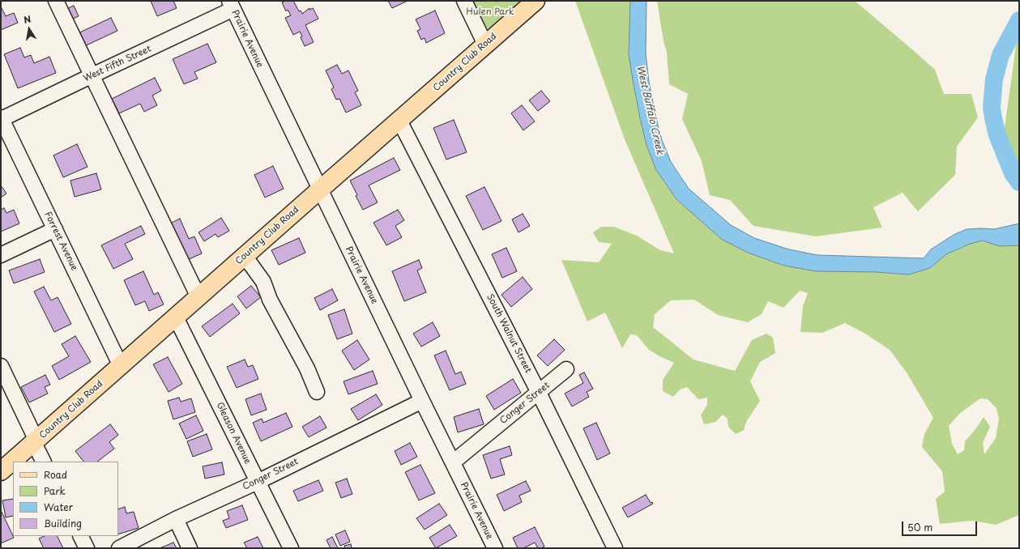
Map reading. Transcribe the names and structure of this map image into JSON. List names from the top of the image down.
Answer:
{
  "streets": {
    "main road": ["Country Club Road"],
    "street": [
      "Prairie Avenue",
      "West Fifth Street",
      "Forrest Avenue",
      "South Walnut Street",
      "Conger Street",
      "Gleason Avenue"
    ]
  },
  "crossings": [
    ["Prairie Avenue", "Country Club Road"],
    ["Prairie Avenue", "West Fifth Street"],
    ["Prairie Avenue", "Conger Street"],
    ["Country Club Road", "Forrest Avenue"],
    ["Country Club Road", "South Walnut Street"],
    ["Country Club Road", "Gleason Avenue"],
    ["West Fifth Street", "Forrest Avenue"],
    ["South Walnut Street", "Conger Street"],
    ["Conger Street", "Gleason Avenue"]
  ],
  "water": ["West Buffalo Creek"],
  "parks": ["Hulen Park"],
  "legend": [
    "Road",
    "Park",
    "Water",
    "Building"
  ],
  "scale_bar": "50 m",
  "north": "top"
}
